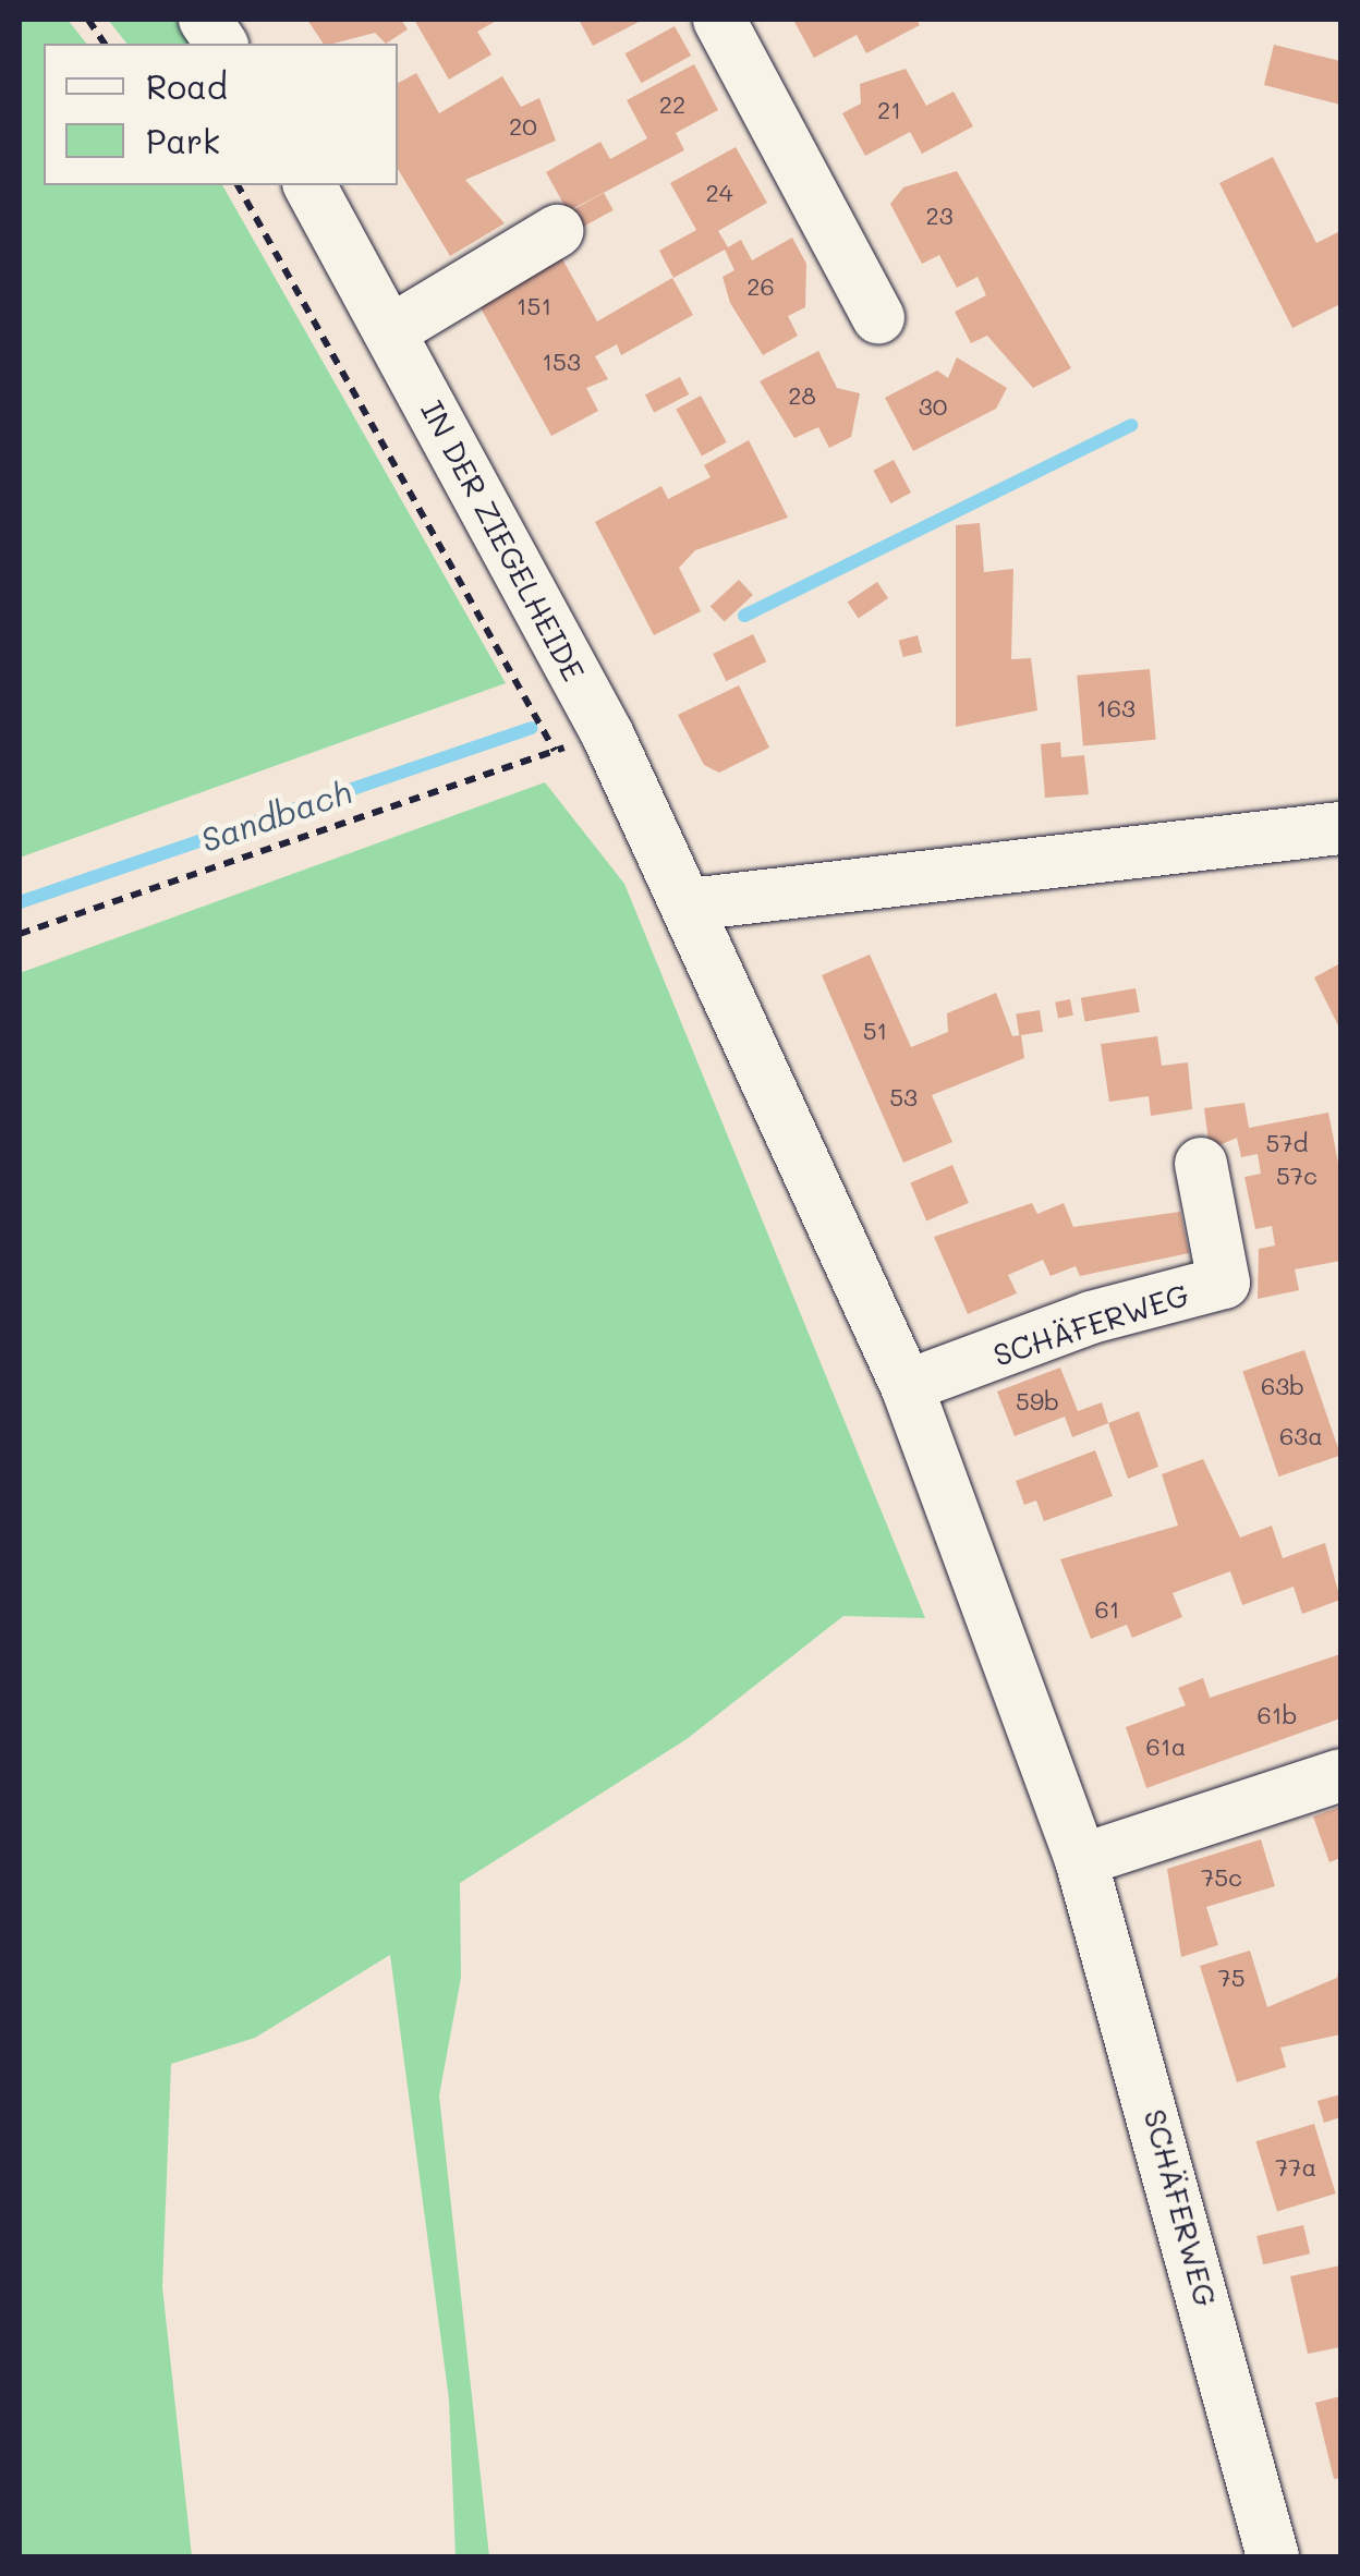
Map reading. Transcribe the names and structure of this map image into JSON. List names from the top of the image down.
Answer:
{
  "streets": {
    "street": ["IN DER ZIEGELHEIDE", "SCHÄFERWEG"]
  },
  "crossings": [
    ["IN DER ZIEGELHEIDE", "SCHÄFERWEG"]
  ],
  "water": ["Sandbach"],
  "house_numbers": [
    "22",
    "21",
    "20",
    "24",
    "23",
    "26",
    "151",
    "153",
    "28",
    "30",
    "163",
    "51",
    "53",
    "57d",
    "57c",
    "63b",
    "59b",
    "63a",
    "61",
    "61b",
    "61a",
    "75c",
    "75",
    "77a"
  ],
  "legend": ["Road", "Park"]
}
